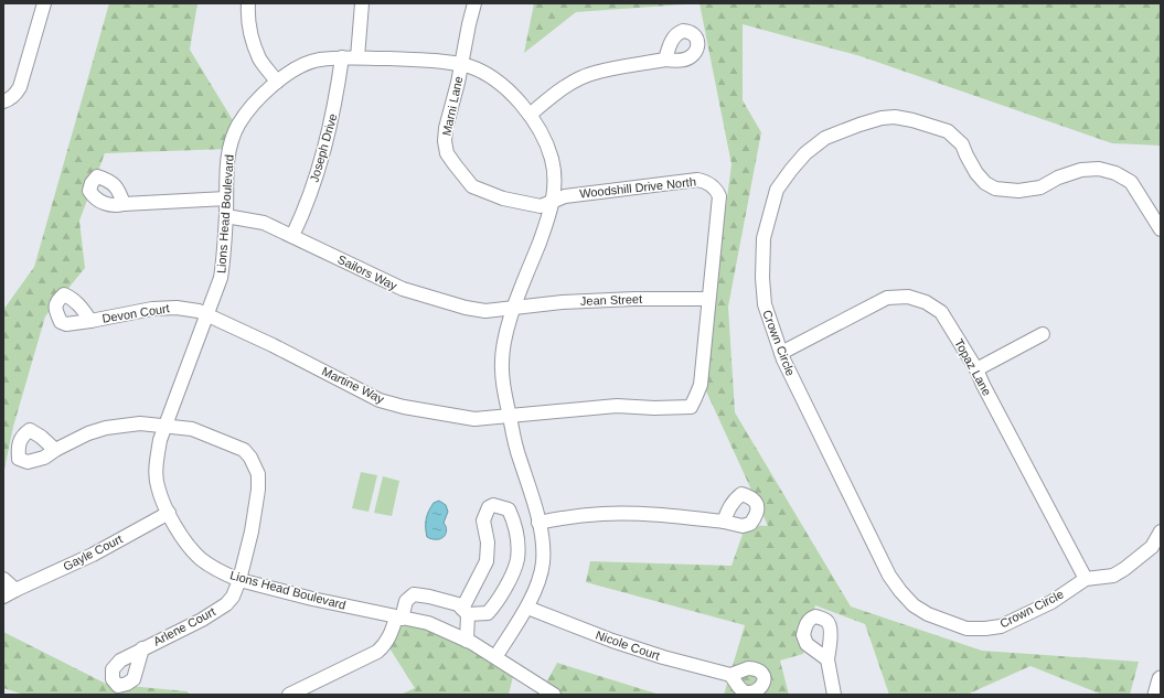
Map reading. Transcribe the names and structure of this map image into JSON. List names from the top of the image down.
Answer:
{
  "streets": {
    "street": [
      "Marni Lane",
      "Joseph Drive",
      "Woodshill Drive North",
      "Lions Head Boulevard",
      "Sailors Way",
      "Jean Street",
      "Devon Court",
      "Crown Circle",
      "Topaz Lane",
      "Martine Way",
      "Gayle Court",
      "Arlene Court",
      "Nicole Court"
    ]
  },
  "crossings": [
    ["Marni Lane", "Woodshill Drive North"],
    ["Marni Lane", "Lions Head Boulevard"],
    ["Joseph Drive", "Lions Head Boulevard"],
    ["Joseph Drive", "Sailors Way"],
    ["Woodshill Drive North", "Lions Head Boulevard"],
    ["Woodshill Drive North", "Jean Street"],
    ["Woodshill Drive North", "Martine Way"],
    ["Lions Head Boulevard", "Sailors Way"],
    ["Lions Head Boulevard", "Jean Street"],
    ["Lions Head Boulevard", "Devon Court"],
    ["Lions Head Boulevard", "Martine Way"],
    ["Lions Head Boulevard", "Gayle Court"],
    ["Lions Head Boulevard", "Arlene Court"],
    ["Lions Head Boulevard", "Nicole Court"],
    ["Sailors Way", "Jean Street"],
    ["Jean Street", "Martine Way"],
    ["Devon Court", "Martine Way"],
    ["Crown Circle", "Topaz Lane"]
  ]
}
